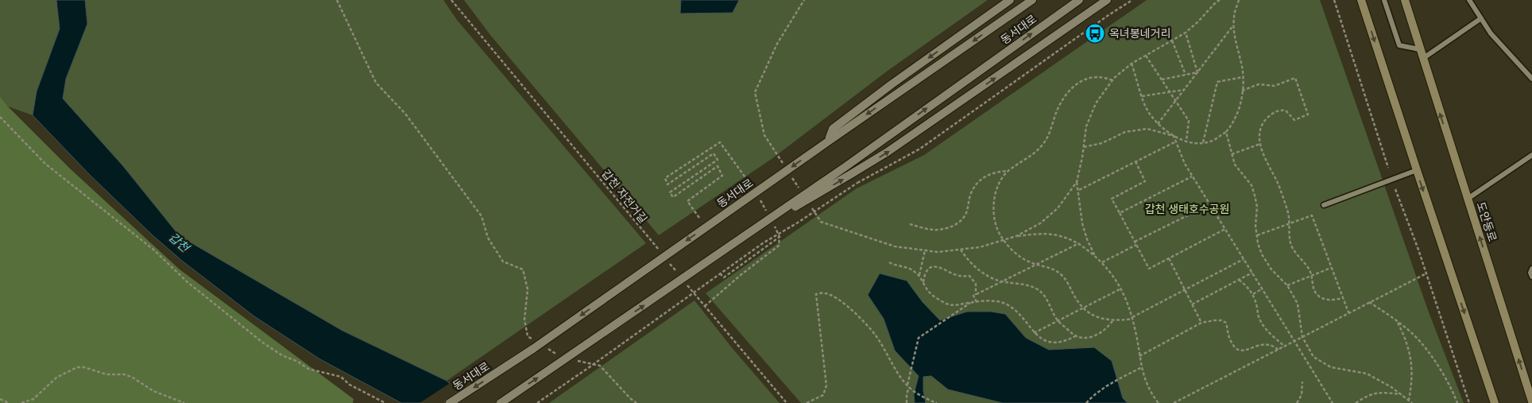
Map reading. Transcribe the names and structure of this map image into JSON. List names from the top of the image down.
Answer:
{
  "streets": {
    "main road": ["도안동로"],
    "street": ["동서대로"],
    "path": ["갑천 자전거길"]
  },
  "water": ["갑천"],
  "parks": ["갑천 생태호수공원"],
  "places": {
    "bus stop": ["옥녀봉네거리"]
  }
}
